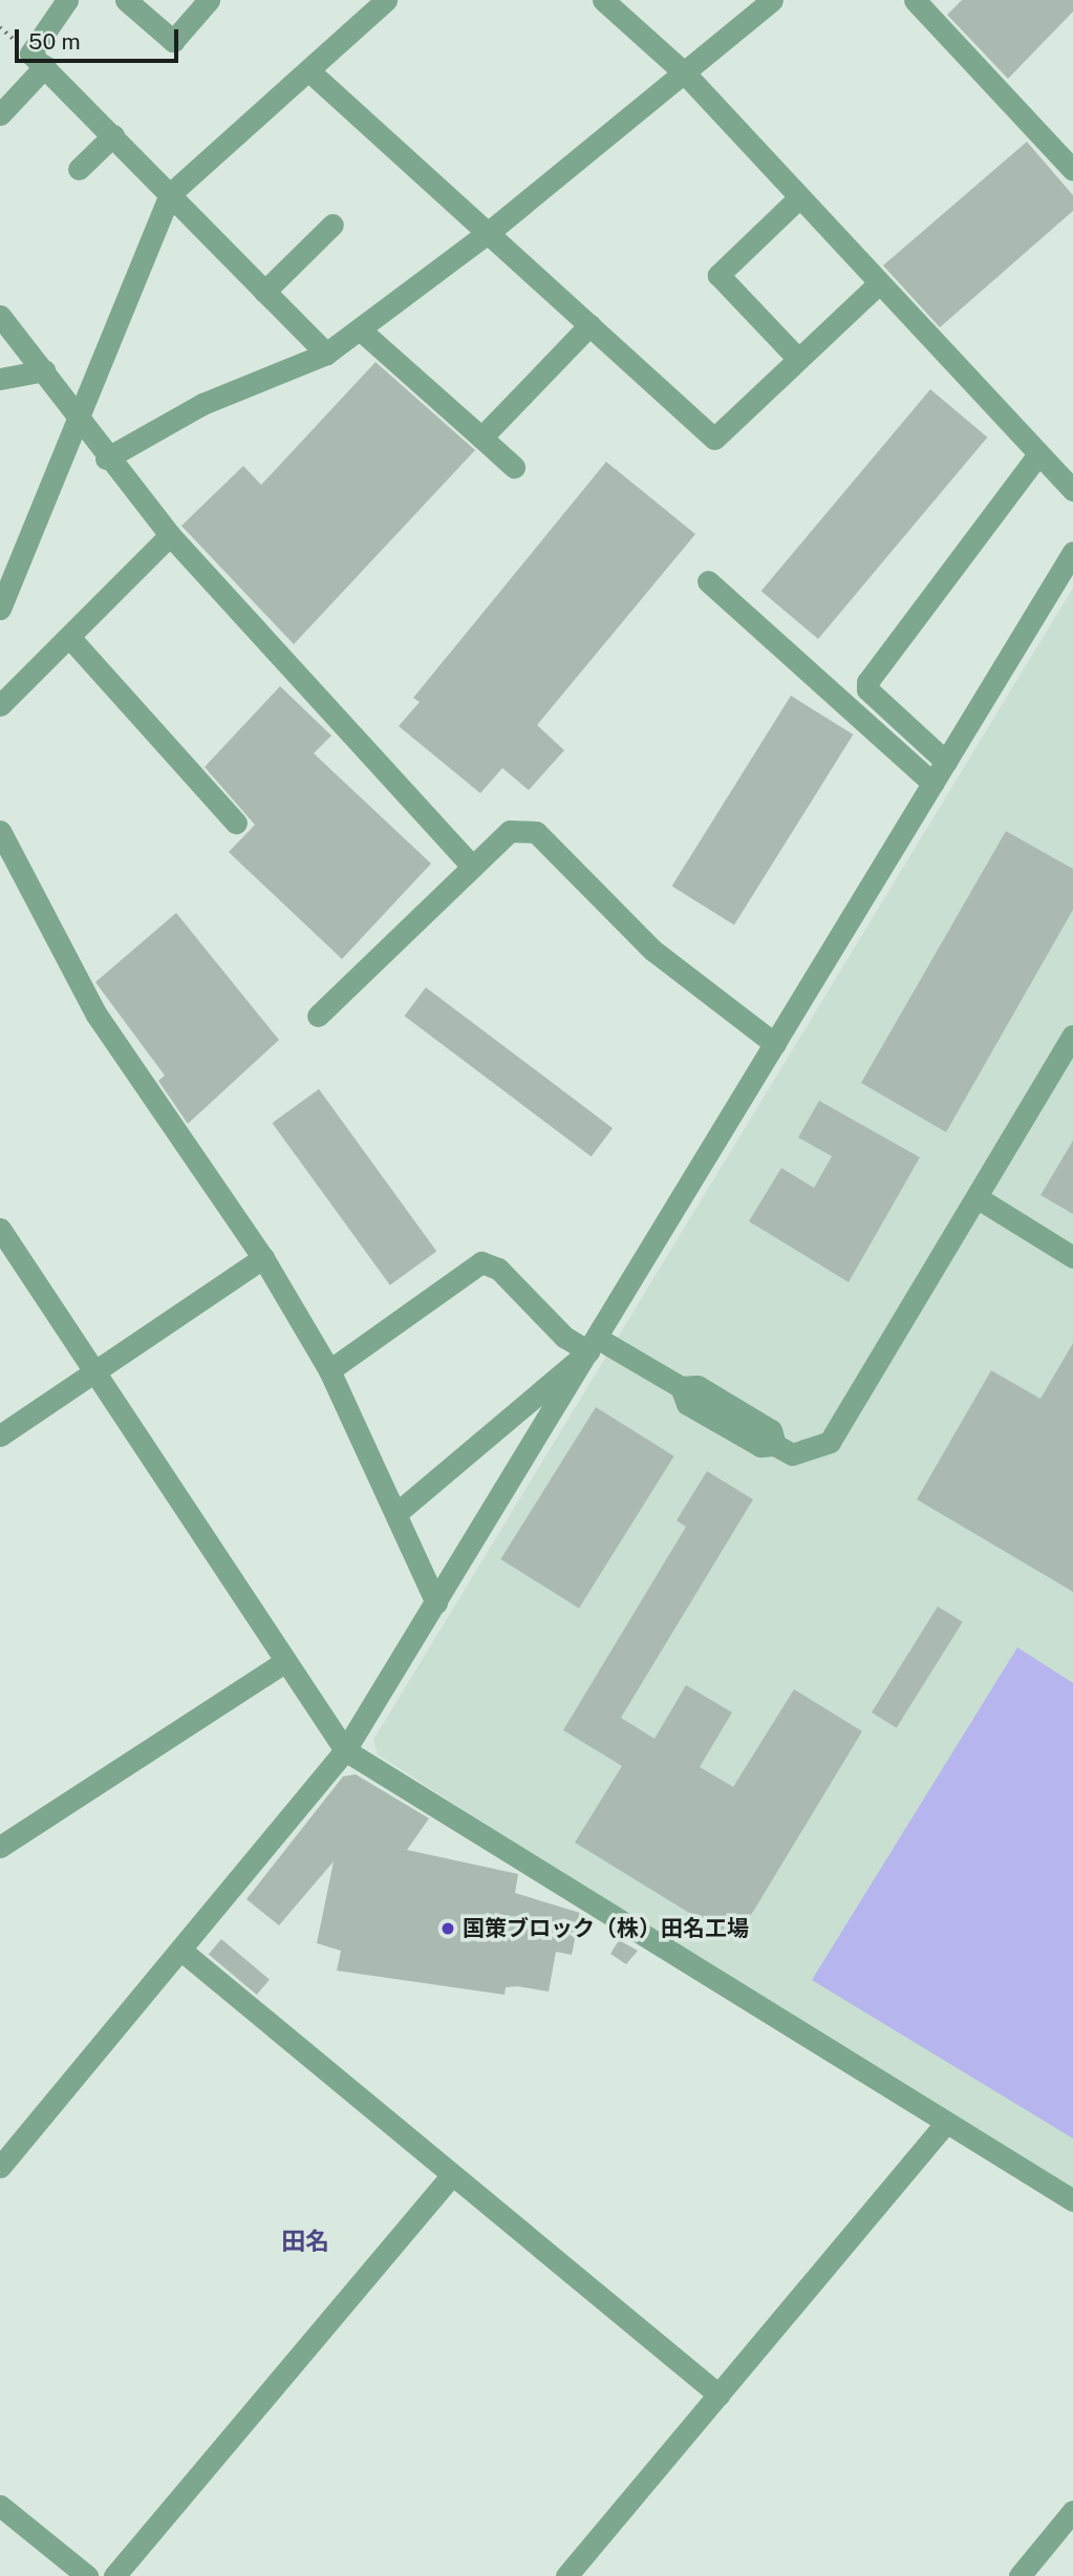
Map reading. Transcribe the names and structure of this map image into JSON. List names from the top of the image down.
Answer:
{
  "districts": ["田名"],
  "places": ["国策ブロック（株）田名工場"],
  "scale_bar": "50 m"
}
